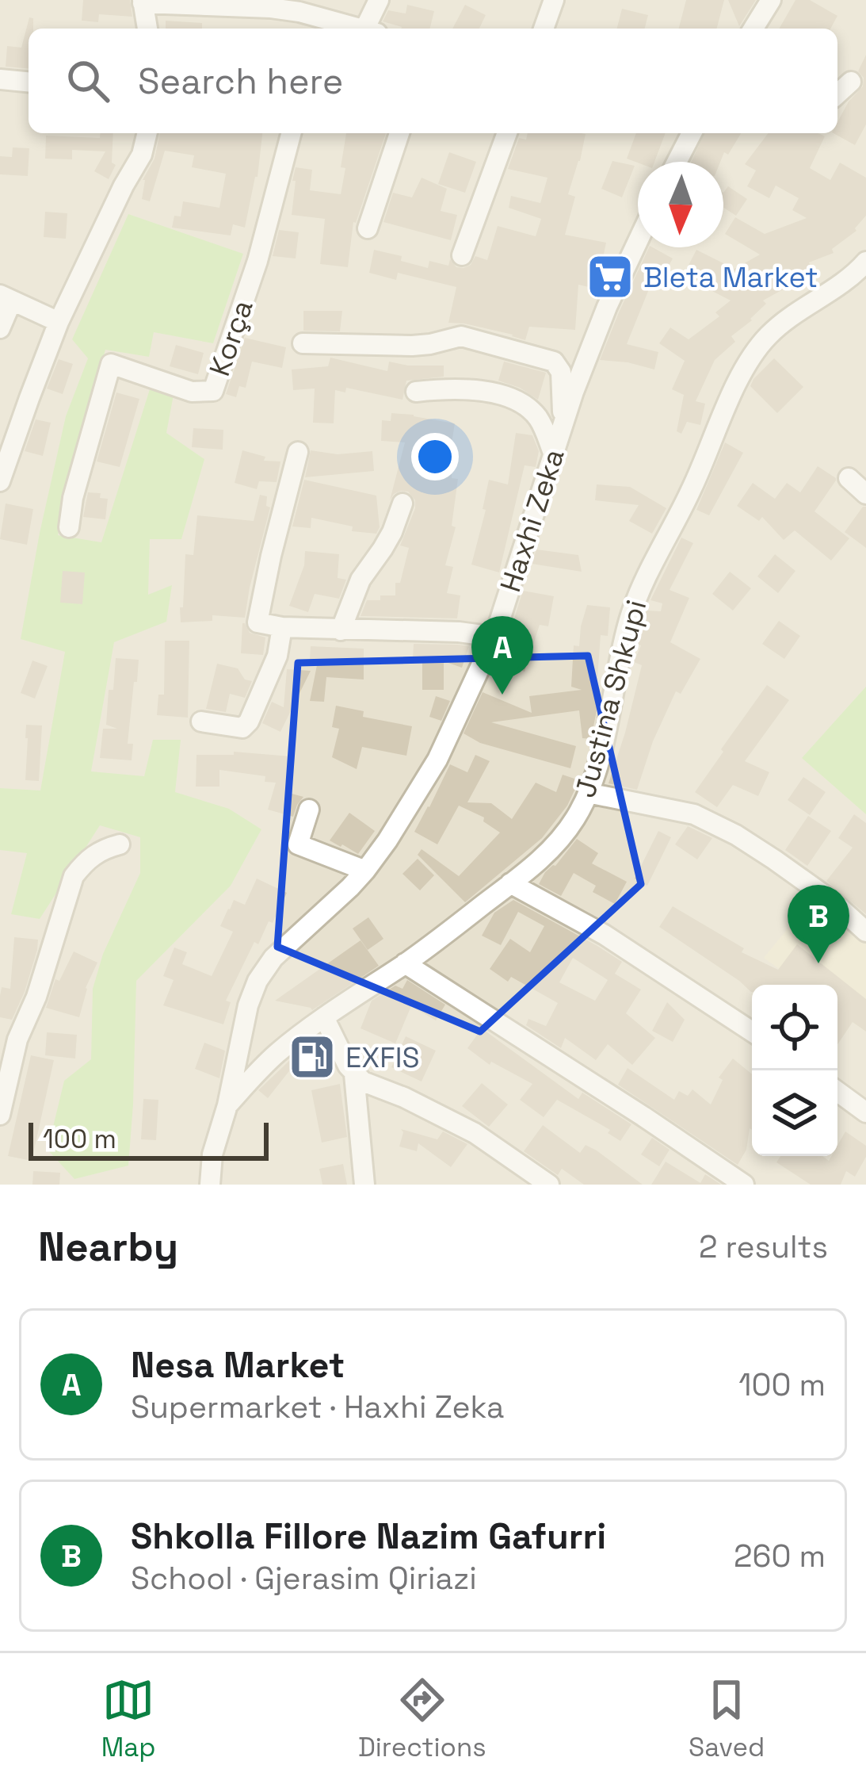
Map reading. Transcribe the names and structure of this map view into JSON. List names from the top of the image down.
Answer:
{
  "streets": {
    "street": ["Korça", "Haxhi Zeka", "Justina Shkupi"]
  },
  "crossings": [
    ["Haxhi Zeka", "Justina Shkupi"]
  ],
  "places": {
    "supermarket": ["Bleta Market"],
    "fuel station": ["EXFIS"]
  },
  "scale_bar": "100 m",
  "north": "bottom",
  "page": {
    "search": "Search here",
    "pins": ["A", "B"],
    "scale": "100 m",
    "heading": ["Nearby", "2 results"],
    "list": [
      {
        "mark": "A",
        "name": "Nesa Market",
        "note": "Supermarket · Haxhi Zeka",
        "value": "100 m"
      },
      {
        "mark": "B",
        "name": "Shkolla Fillore Nazim Gafurri",
        "note": "School · Gjerasim Qiriazi",
        "value": "260 m"
      }
    ],
    "nav": ["Map", "Directions", "Saved"]
  }
}
